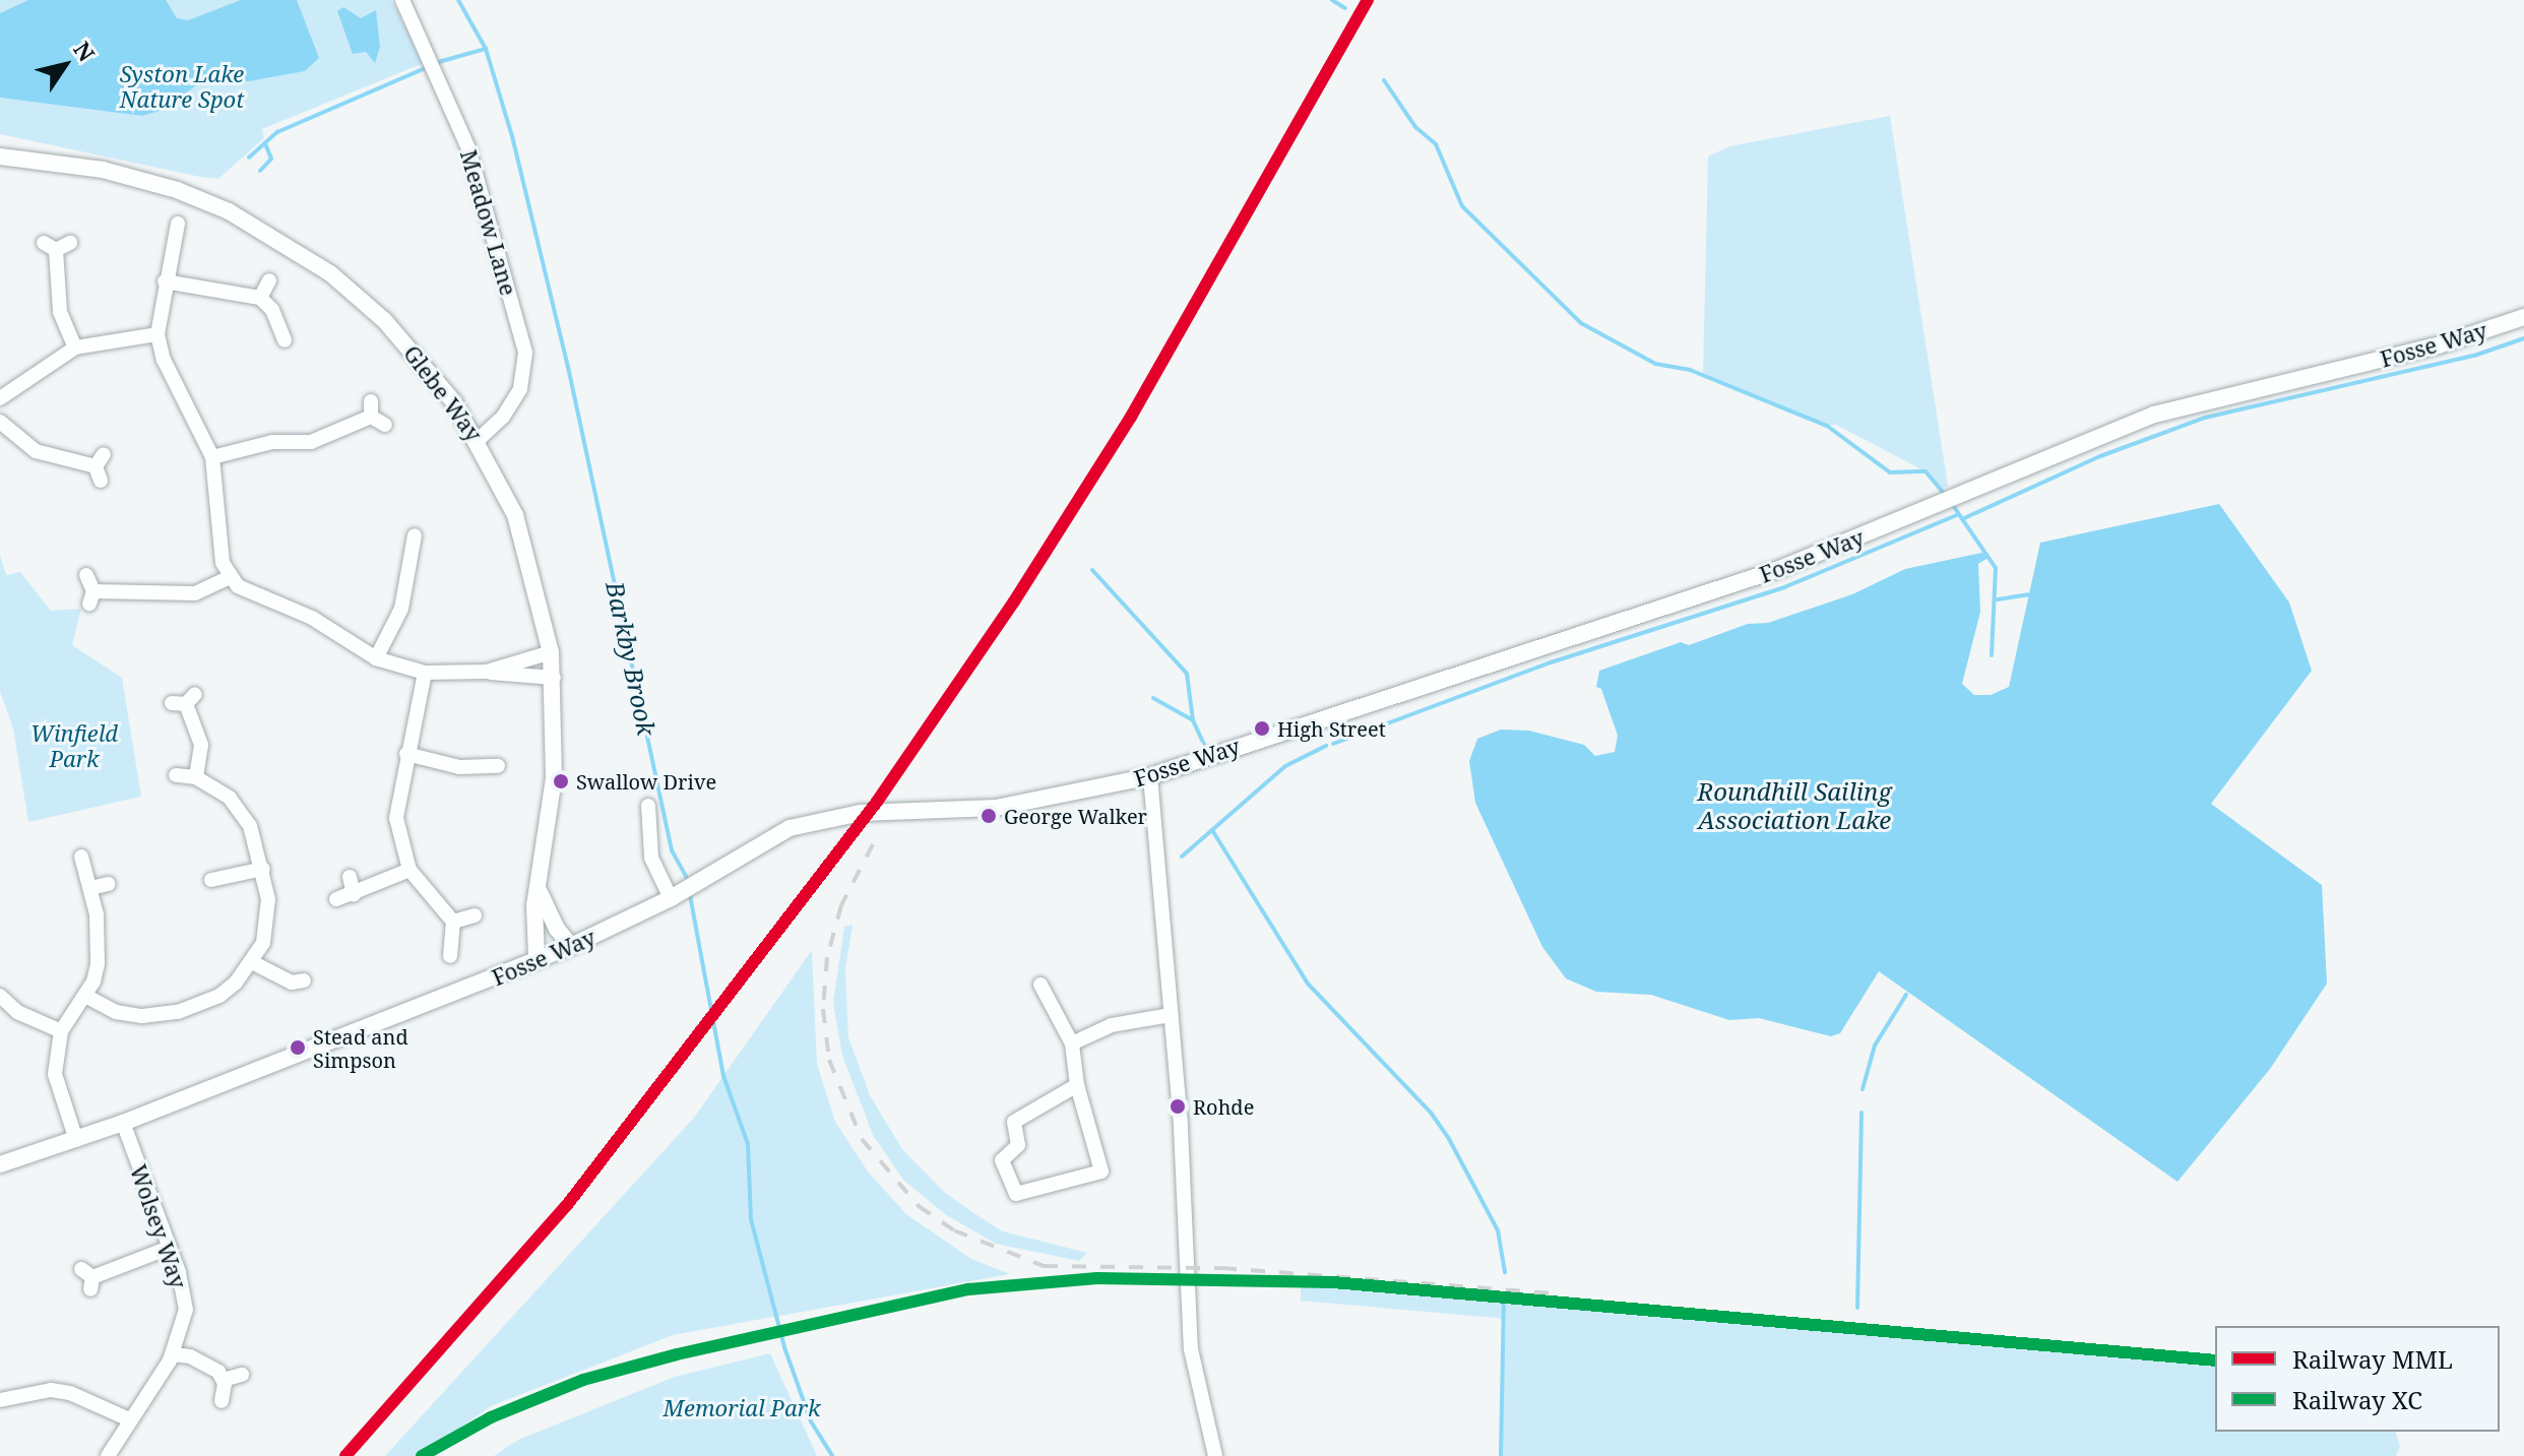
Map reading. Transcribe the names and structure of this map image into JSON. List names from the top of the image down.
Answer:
{
  "streets": {
    "street": [
      "Meadow Lane",
      "Fosse Way",
      "Glebe Way",
      "Wolsey Way"
    ]
  },
  "crossings": [
    ["Meadow Lane", "Glebe Way"],
    ["Fosse Way", "Glebe Way"],
    ["Fosse Way", "Wolsey Way"]
  ],
  "water": ["Barkby Brook", "Roundhill Sailing Association Lake"],
  "parks": ["Syston Lake Nature Spot", "Winfield Park", "Memorial Park"],
  "places": [
    "High Street",
    "Swallow Drive",
    "George Walker",
    "Stead and Simpson",
    "Rohde"
  ],
  "lines": ["rail line MML", "rail line XC"],
  "legend": ["Railway MML", "Railway XC"],
  "north": "top right"
}
